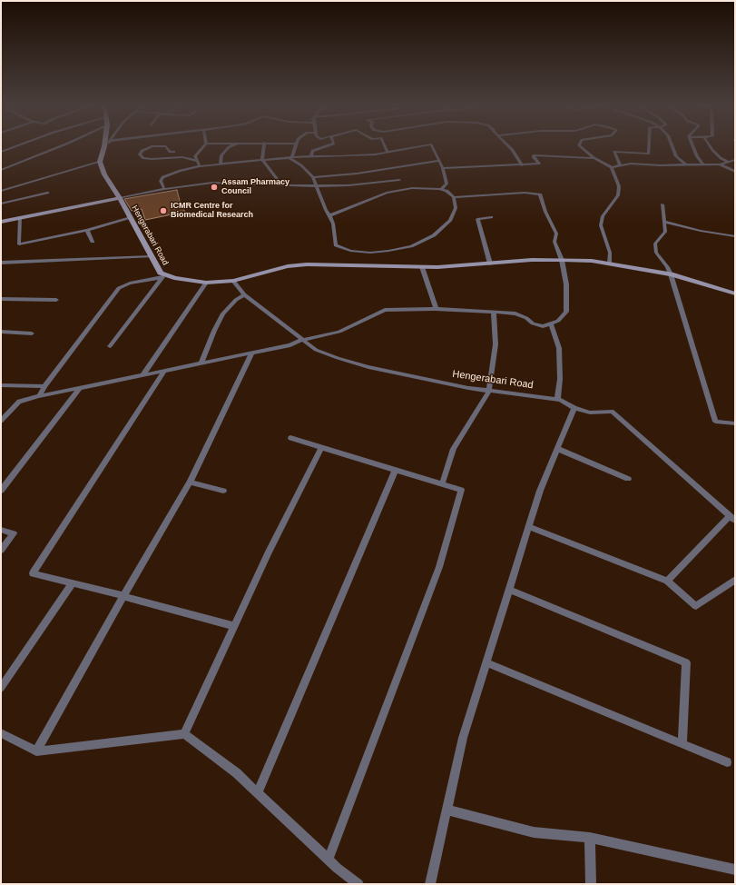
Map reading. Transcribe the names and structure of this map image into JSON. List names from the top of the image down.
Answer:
{
  "streets": {
    "main road": ["Hengerabari Road"]
  },
  "places": ["Assam Pharmacy Council", "ICMR Centre for Biomedical Research"]
}
